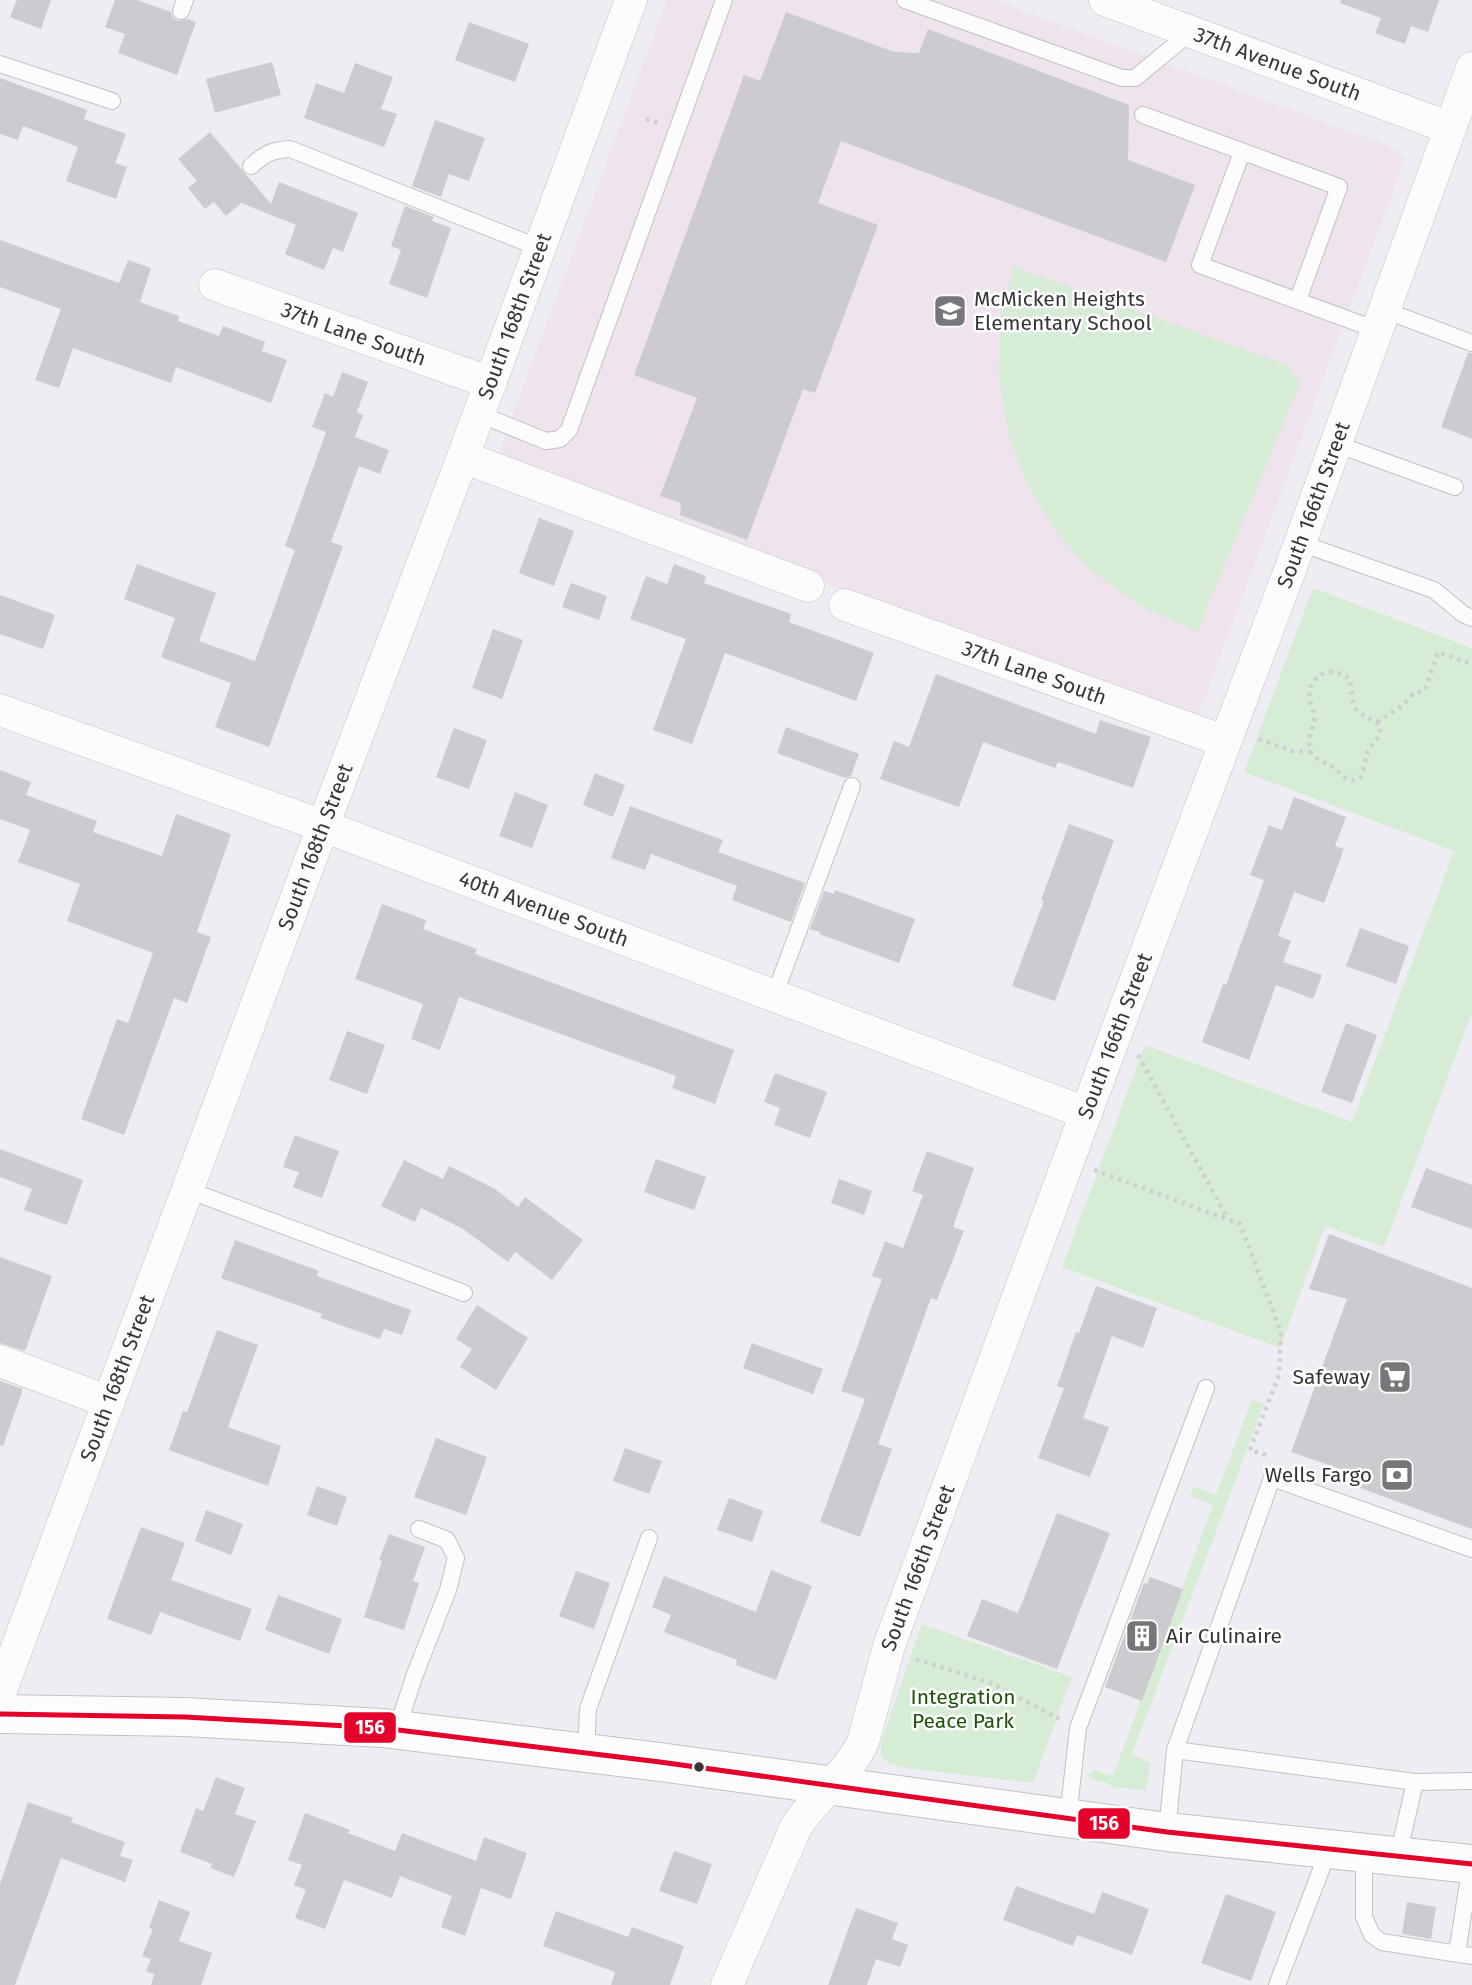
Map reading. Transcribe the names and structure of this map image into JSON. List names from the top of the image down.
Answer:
{
  "streets": {
    "street": [
      "37th Avenue South",
      "South 168th Street",
      "37th Lane South",
      "South 166th Street",
      "40th Avenue South"
    ]
  },
  "crossings": [
    ["37th Avenue South", "South 166th Street"],
    ["South 168th Street", "37th Lane South"],
    ["South 168th Street", "40th Avenue South"],
    ["37th Lane South", "South 166th Street"],
    ["South 166th Street", "40th Avenue South"]
  ],
  "parks": ["Integration Peace Park"],
  "places": {
    "school or university": ["McMicken Heights Elementary School"],
    "supermarket": ["Safeway"],
    "bank": ["Wells Fargo"],
    "building": ["Air Culinaire"]
  },
  "lines": ["transit line 156"]
}
